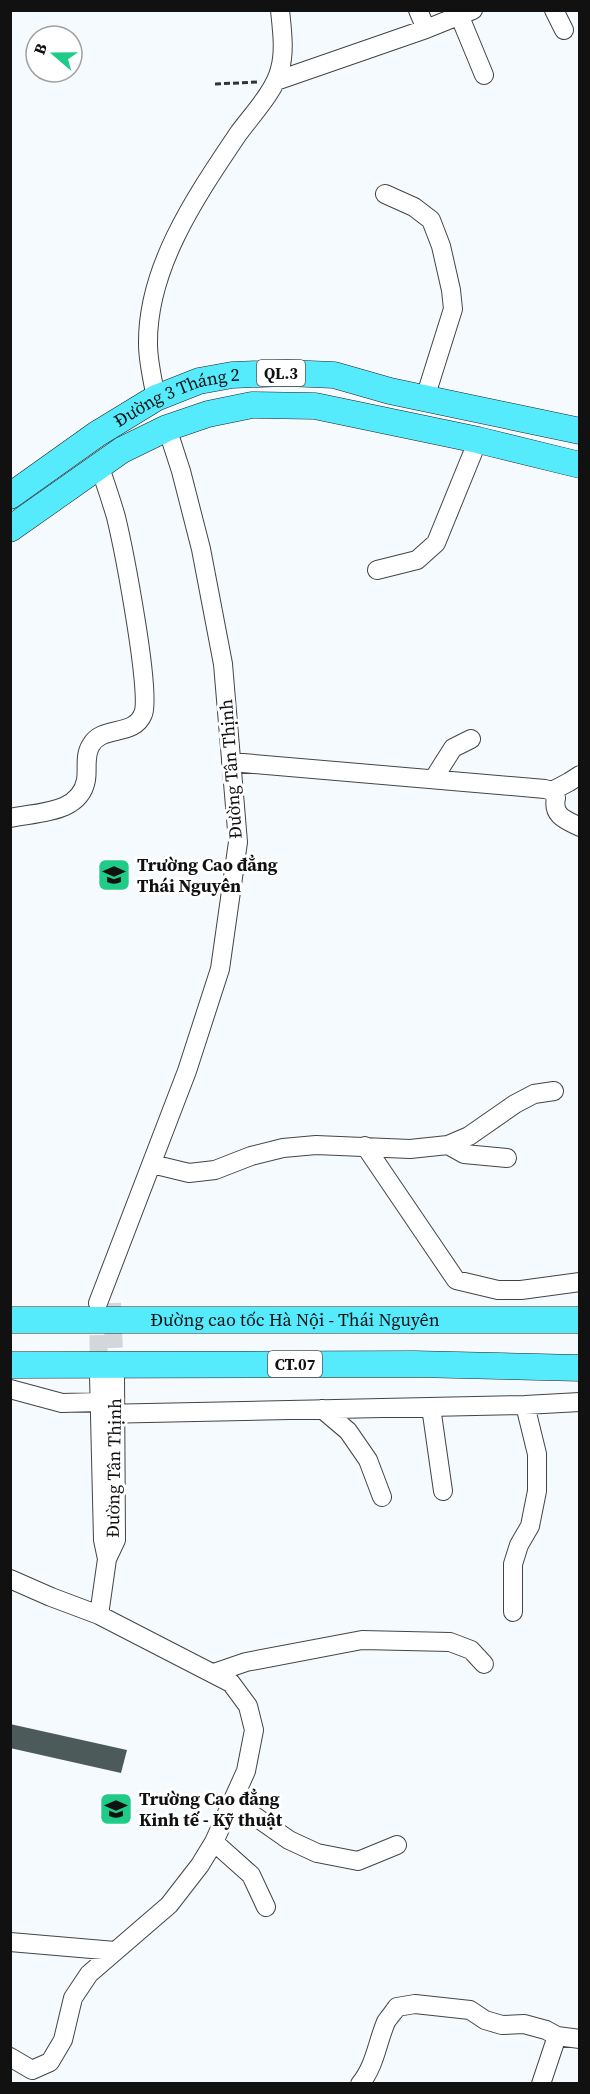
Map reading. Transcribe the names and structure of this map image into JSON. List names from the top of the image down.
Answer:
{
  "streets": {
    "highway": [
      "QL.3",
      "Đường 3 Tháng 2",
      "Đường cao tốc Hà Nội - Thái Nguyên",
      "CT.07"
    ],
    "street": ["Đường Tân Thịnh"]
  },
  "crossings": [
    ["Đường 3 Tháng 2", "Đường Tân Thịnh"]
  ],
  "places": {
    "school or university": ["Trường Cao đẳng Thái Nguyên", "Trường Cao đẳng Kinh tế - Kỹ thuật"]
  },
  "north": "left"
}
